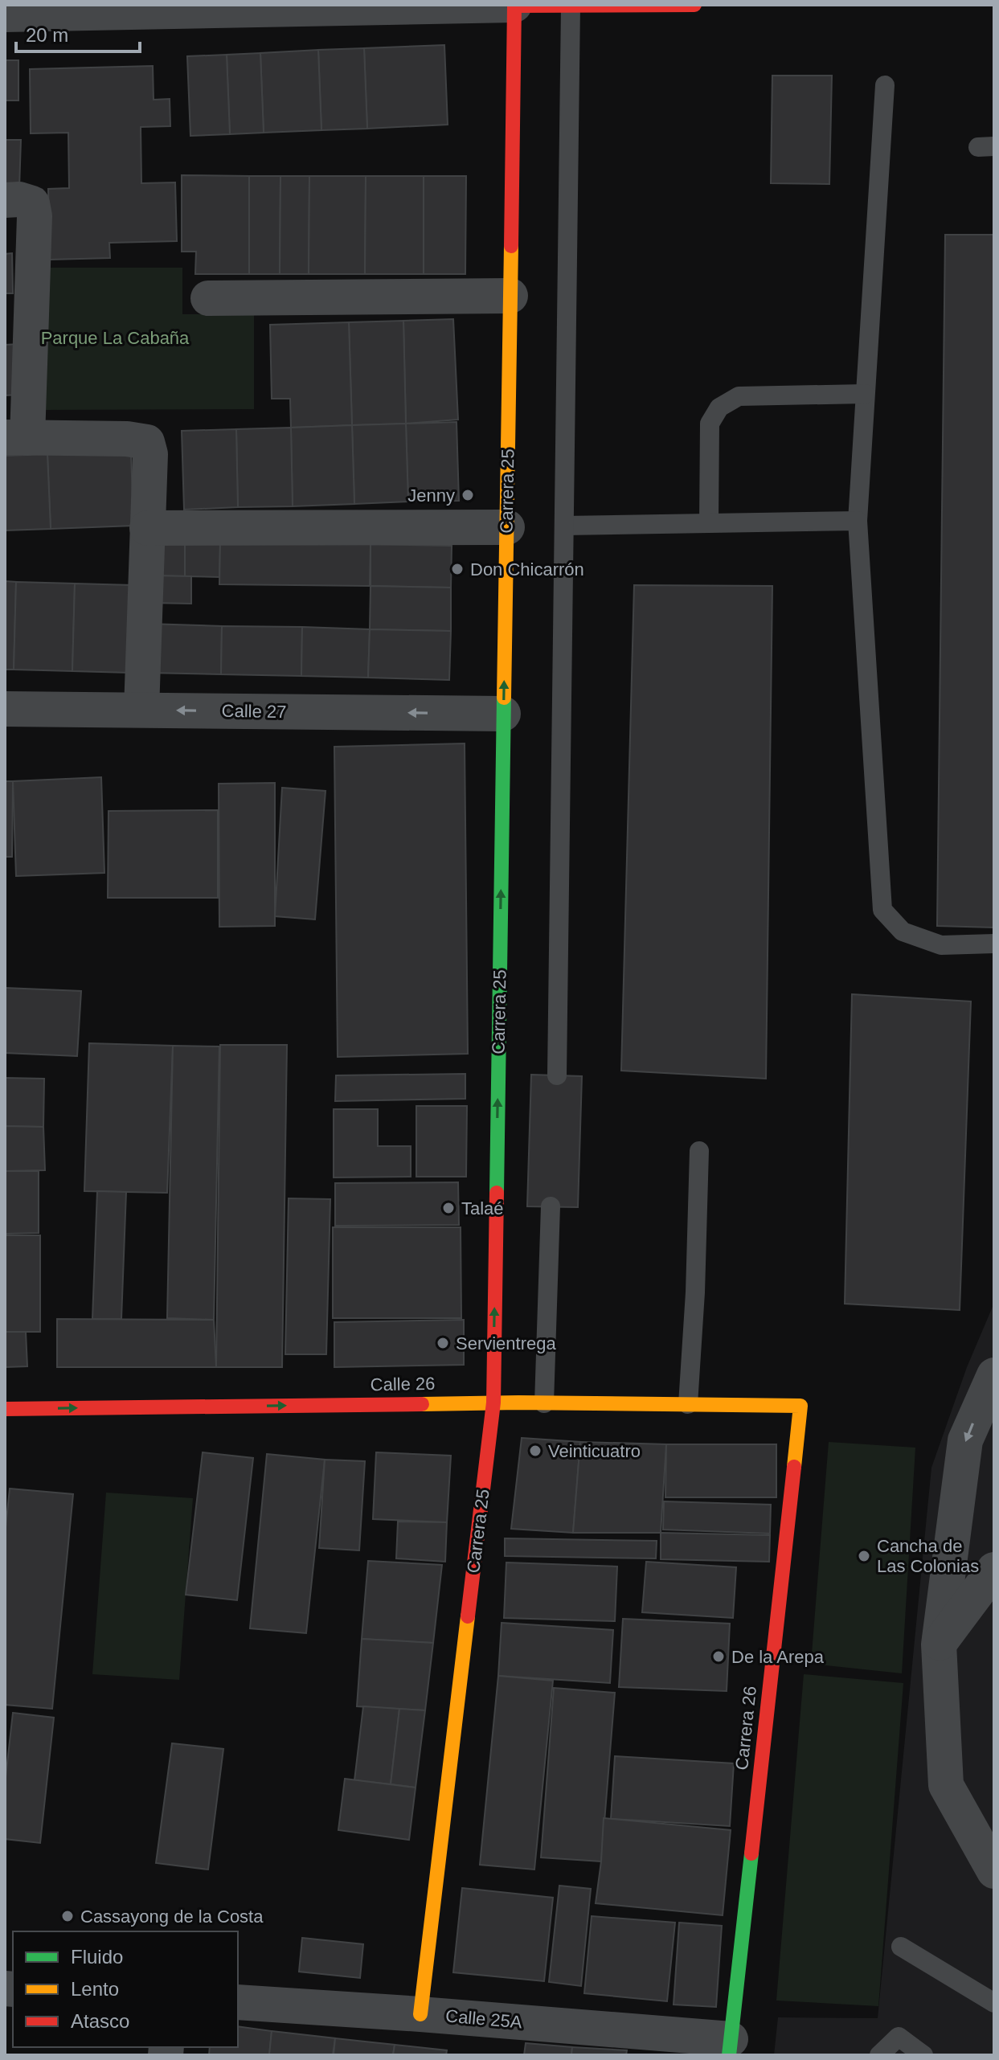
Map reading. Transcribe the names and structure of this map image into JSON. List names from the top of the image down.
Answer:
{
  "streets": {
    "main road": ["Carrera 25", "Calle 26", "Carrera 26"],
    "street": ["Calle 27", "Calle 25A"]
  },
  "crossings": [
    ["Carrera 25", "Calle 27"],
    ["Carrera 25", "Calle 26"],
    ["Carrera 25", "Calle 25A"],
    ["Calle 26", "Carrera 26"],
    ["Carrera 26", "Calle 25A"]
  ],
  "one_way": ["Carrera 25", "Calle 26"],
  "parks": ["Parque La Cabaña"],
  "places": [
    "Jenny",
    "Don Chicarrón",
    "Talaé",
    "Servientrega",
    "Veinticuatro",
    "Cancha de Las Colonias",
    "De la Arepa",
    "Cassayong de la Costa"
  ],
  "legend": ["Fluido", "Lento", "Atasco"],
  "scale_bar": "20 m"
}
